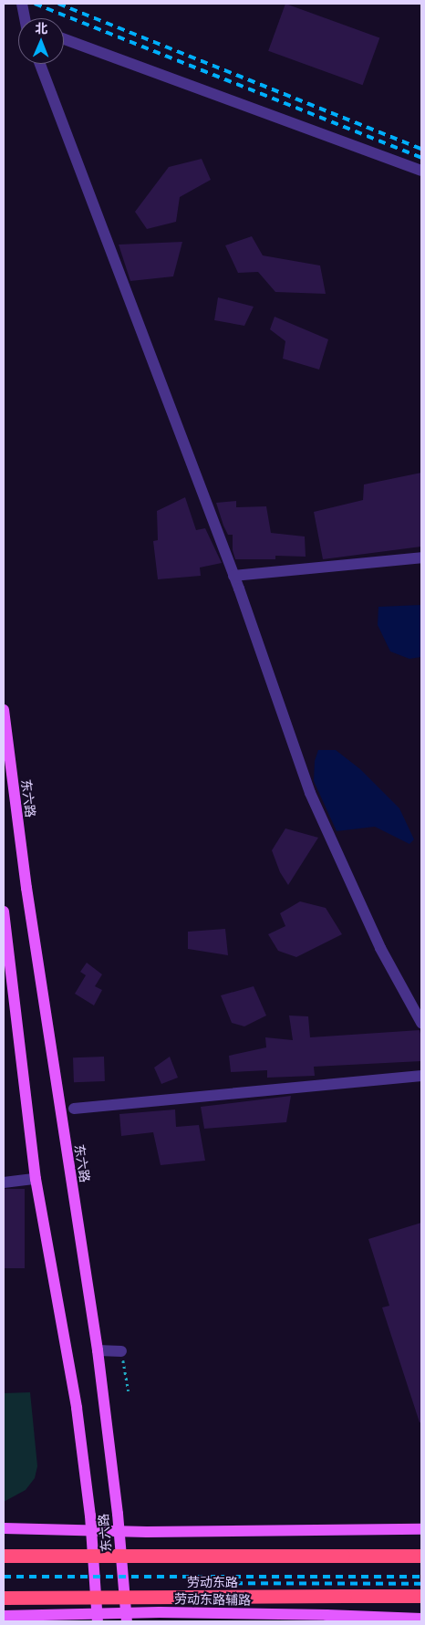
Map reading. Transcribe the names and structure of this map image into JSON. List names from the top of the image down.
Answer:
{
  "streets": {
    "highway": ["劳动东路"],
    "main road": ["东六路", "劳动东路辅路"]
  },
  "crossings": [
    ["东六路", "劳动东路辅路"]
  ],
  "north": "top"
}
